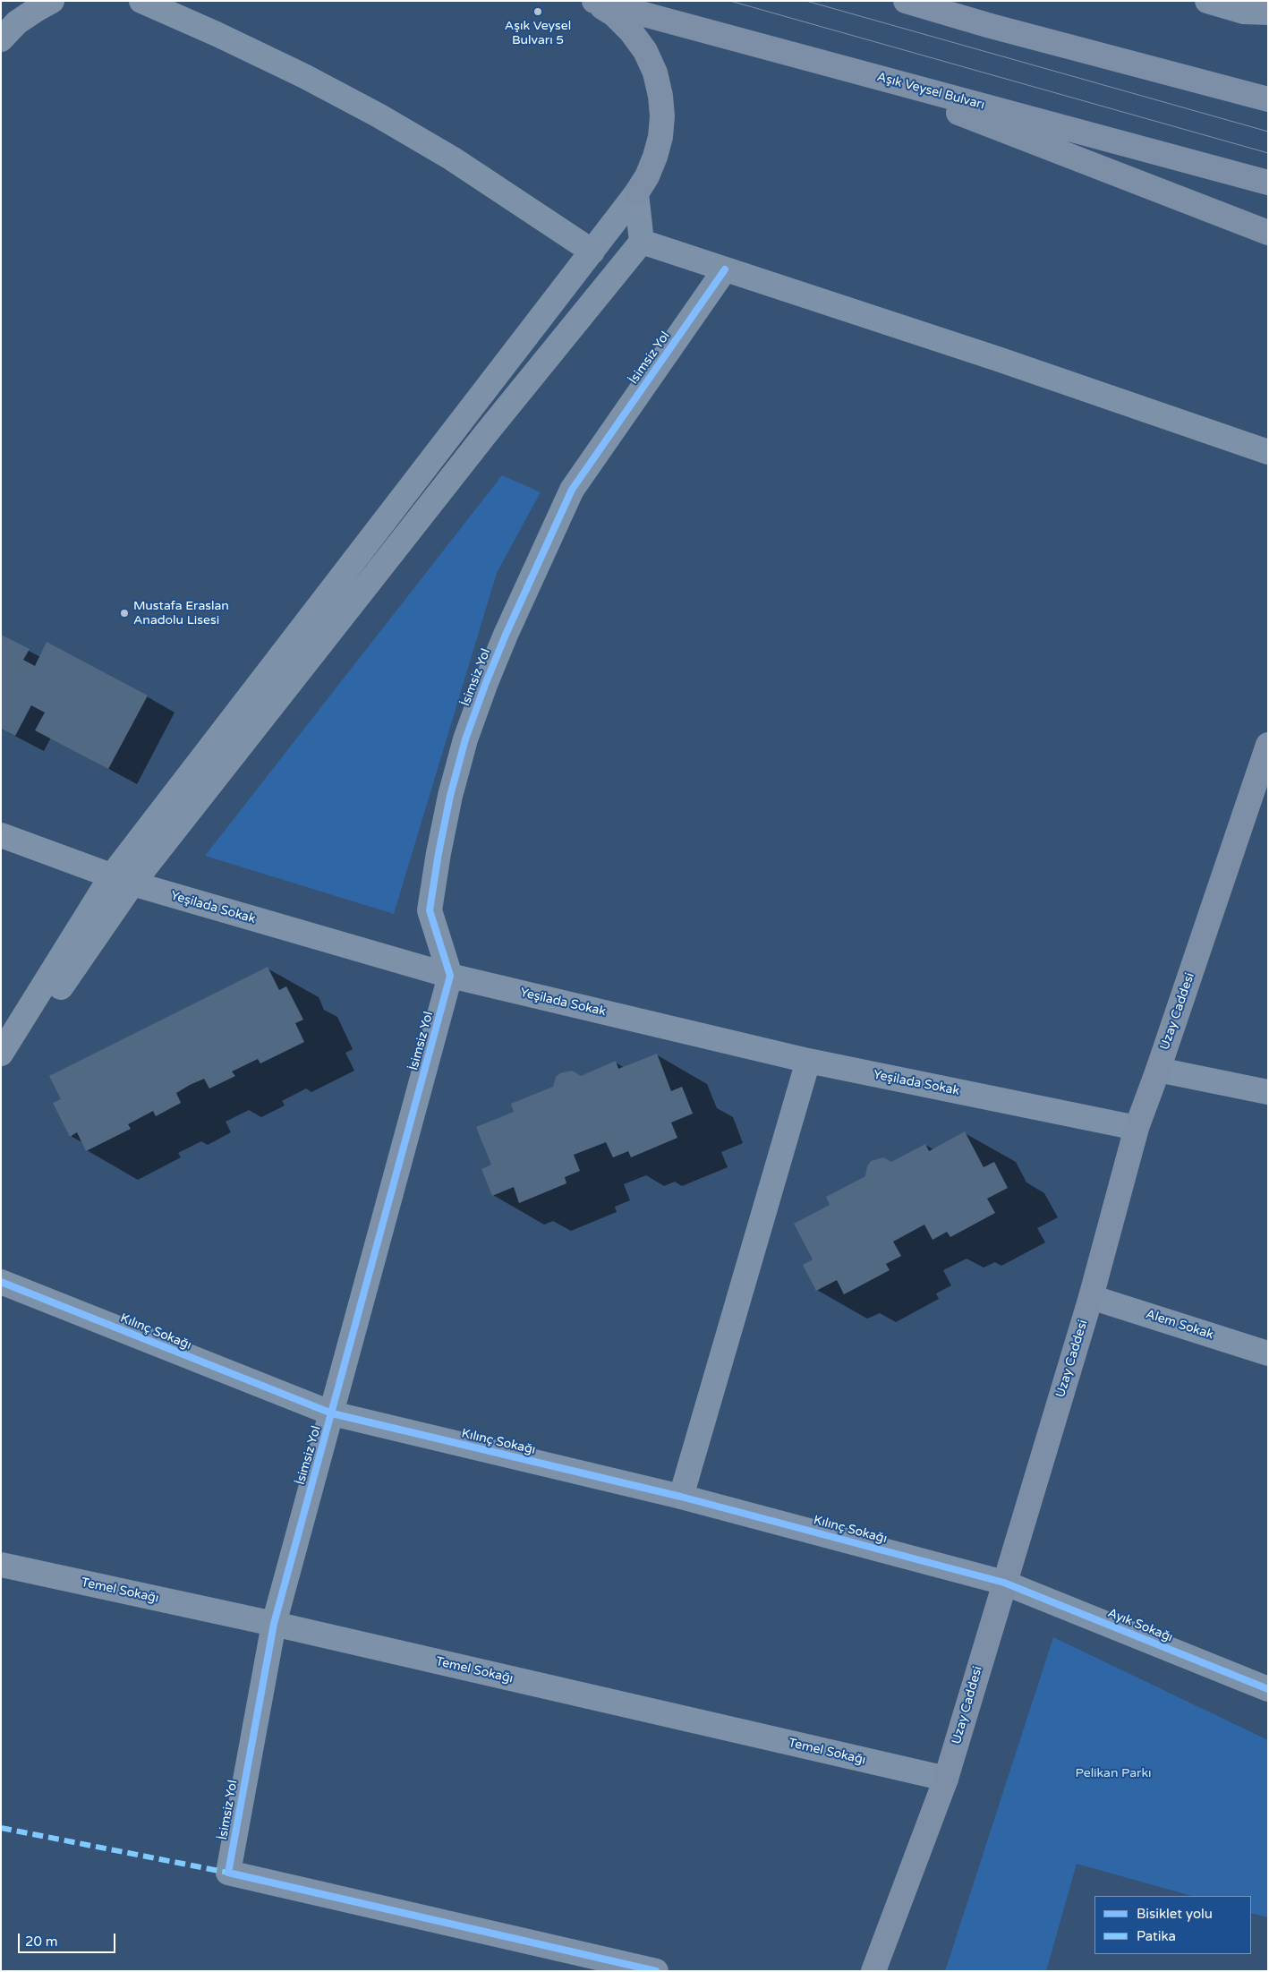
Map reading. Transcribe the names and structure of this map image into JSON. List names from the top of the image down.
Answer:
{
  "streets": {
    "main road": ["Aşık Veysel Bulvarı", "Uzay Caddesi"],
    "street": [
      "İsimsiz Yol",
      "Yeşilada Sokak",
      "Alem Sokak",
      "Kılınç Sokağı",
      "Temel Sokağı",
      "Ayık Sokağı"
    ]
  },
  "crossings": [
    ["İsimsiz Yol", "Yeşilada Sokak"],
    ["İsimsiz Yol", "Kılınç Sokağı"],
    ["İsimsiz Yol", "Temel Sokağı"],
    ["Yeşilada Sokak", "Uzay Caddesi"],
    ["Uzay Caddesi", "Alem Sokak"],
    ["Uzay Caddesi", "Kılınç Sokağı"],
    ["Uzay Caddesi", "Temel Sokağı"],
    ["Uzay Caddesi", "Ayık Sokağı"],
    ["Kılınç Sokağı", "Ayık Sokağı"]
  ],
  "parks": ["Pelikan Parkı"],
  "places": ["Aşık Veysel Bulvarı 5", "Mustafa Eraslan Anadolu Lisesi"],
  "legend": ["Bisiklet yolu", "Patika"],
  "scale_bar": "20 m"
}
